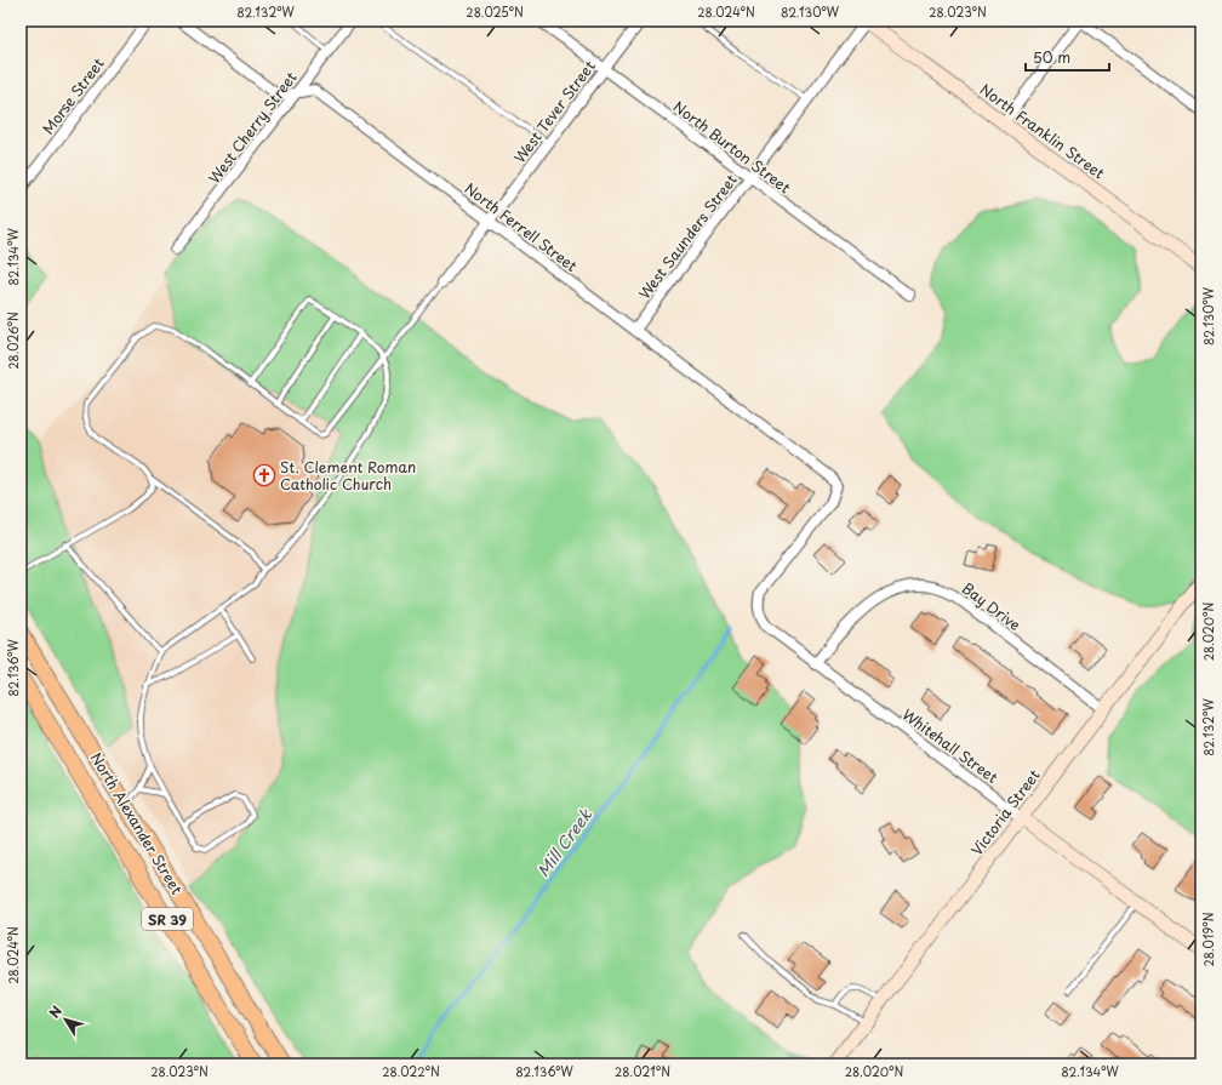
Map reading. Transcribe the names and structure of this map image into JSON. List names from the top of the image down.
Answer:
{
  "streets": {
    "main road": ["North Alexander Street", "SR 39"],
    "street": [
      "Morse Street",
      "West Tever Street",
      "West Cherry Street",
      "North Franklin Street",
      "North Burton Street",
      "North Ferrell Street",
      "West Saunders Street",
      "Bay Drive",
      "Whitehall Street",
      "Victoria Street"
    ]
  },
  "crossings": [
    ["West Tever Street", "North Burton Street"],
    ["West Tever Street", "North Ferrell Street"],
    ["West Cherry Street", "North Ferrell Street"],
    ["North Franklin Street", "West Saunders Street"],
    ["North Burton Street", "West Saunders Street"],
    ["North Ferrell Street", "West Saunders Street"],
    ["North Ferrell Street", "Whitehall Street"],
    ["Bay Drive", "Whitehall Street"],
    ["Bay Drive", "Victoria Street"],
    ["Whitehall Street", "Victoria Street"]
  ],
  "water": ["Mill Creek"],
  "places": {
    "church": ["St. Clement Roman Catholic Church"]
  },
  "scale_bar": "50 m",
  "north": "top left",
  "coordinates": [
    "82.132°W",
    "28.025°N",
    "28.024°N",
    "82.130°W",
    "28.023°N",
    "82.134°W",
    "28.026°N",
    "28.020°N",
    "82.136°W",
    "28.019°N",
    "28.022°N",
    "28.021°N"
  ]
}
